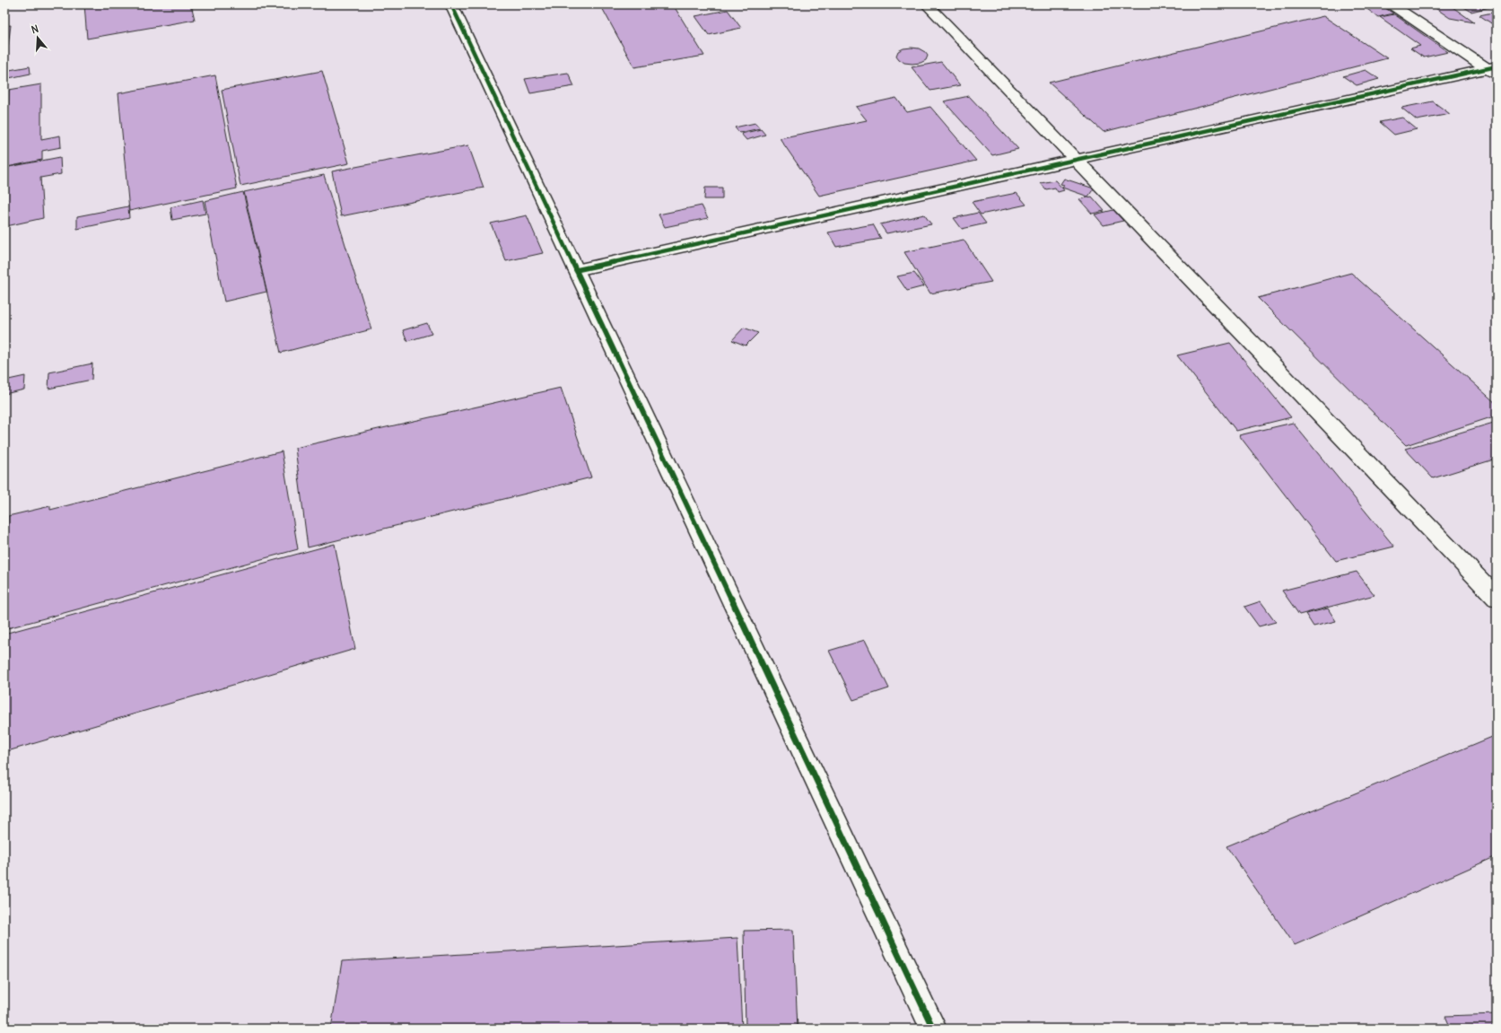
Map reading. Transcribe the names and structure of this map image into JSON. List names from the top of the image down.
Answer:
{
  "north": "top"
}
